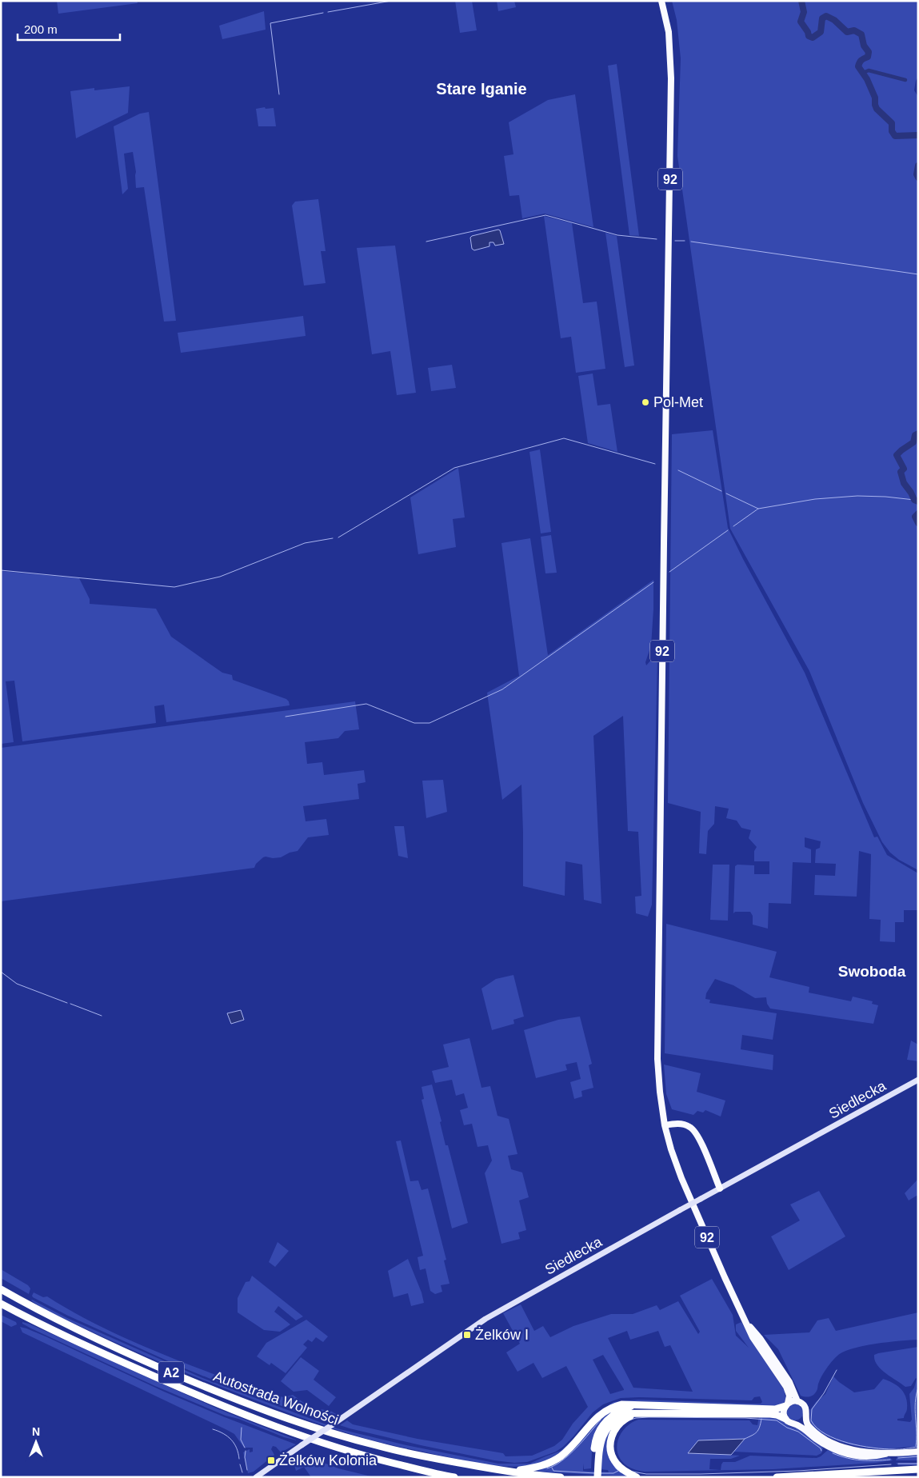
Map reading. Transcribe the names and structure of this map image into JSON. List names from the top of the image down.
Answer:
{
  "streets": {
    "highway": ["A2", "Autostrada Wolności"],
    "main road": ["92", "Siedlecka"]
  },
  "districts": ["Stare Iganie", "Swoboda"],
  "places": {
    "other": ["Pol-Met"],
    "transit": ["Żelków I", "Żelków Kolonia"]
  },
  "scale_bar": "200 m",
  "north": "top"
}
